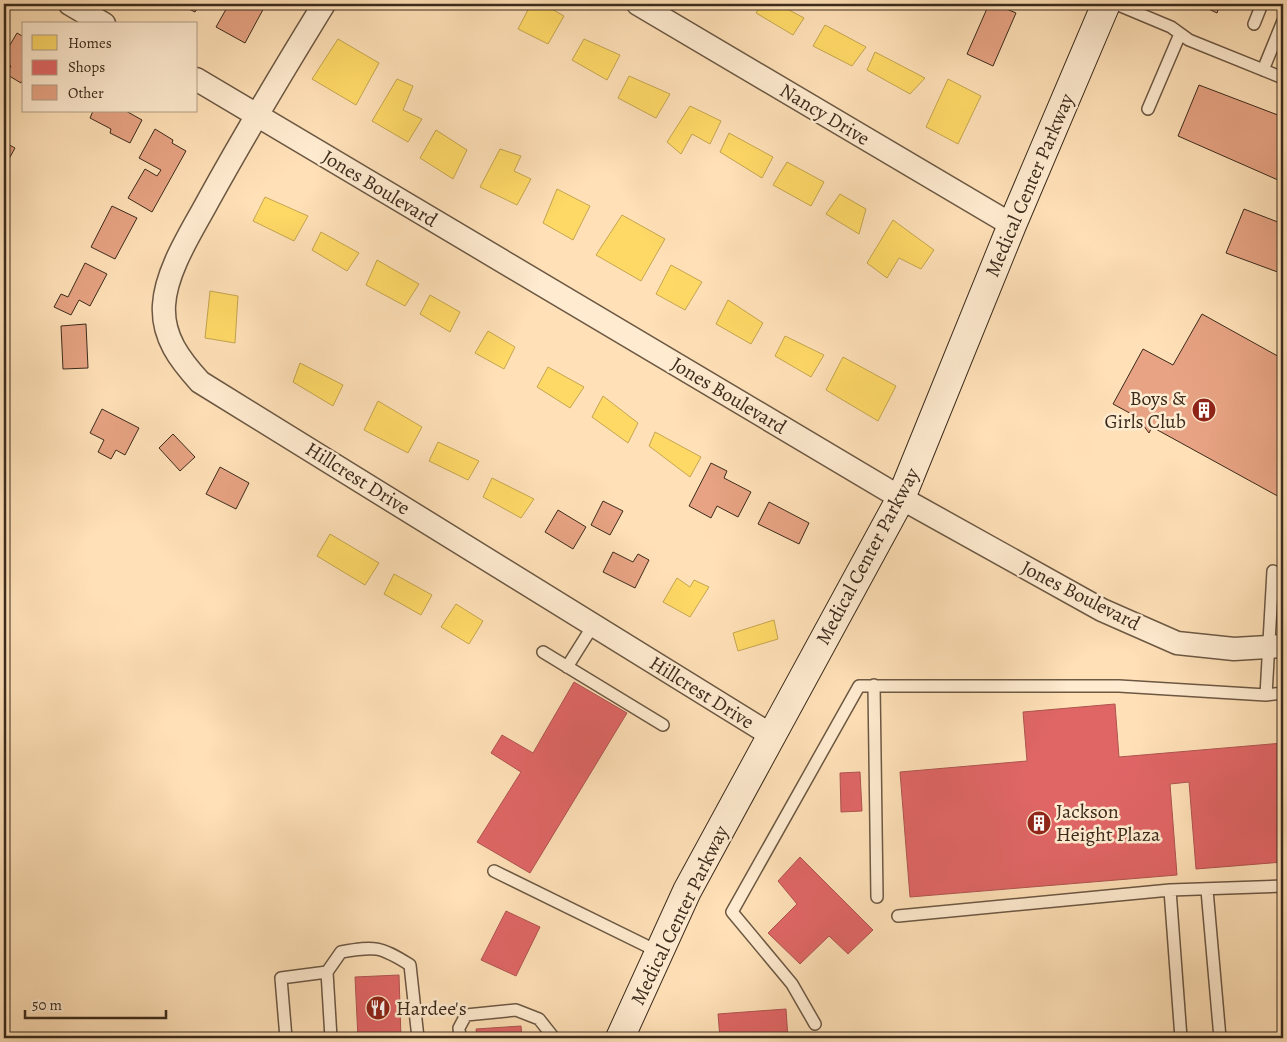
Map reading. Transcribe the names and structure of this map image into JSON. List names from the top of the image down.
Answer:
{
  "streets": {
    "main road": ["Medical Center Parkway"],
    "street": ["Nancy Drive", "Jones Boulevard", "Hillcrest Drive"]
  },
  "crossings": [
    ["Nancy Drive", "Medical Center Parkway"],
    ["Medical Center Parkway", "Jones Boulevard"],
    ["Medical Center Parkway", "Hillcrest Drive"],
    ["Jones Boulevard", "Hillcrest Drive"]
  ],
  "places": {
    "building": ["Boys & Girls Club", "Jackson Height Plaza"],
    "restaurant": ["Hardee's"]
  },
  "legend": ["Homes", "Shops", "Other"],
  "scale_bar": "50 m"
}
